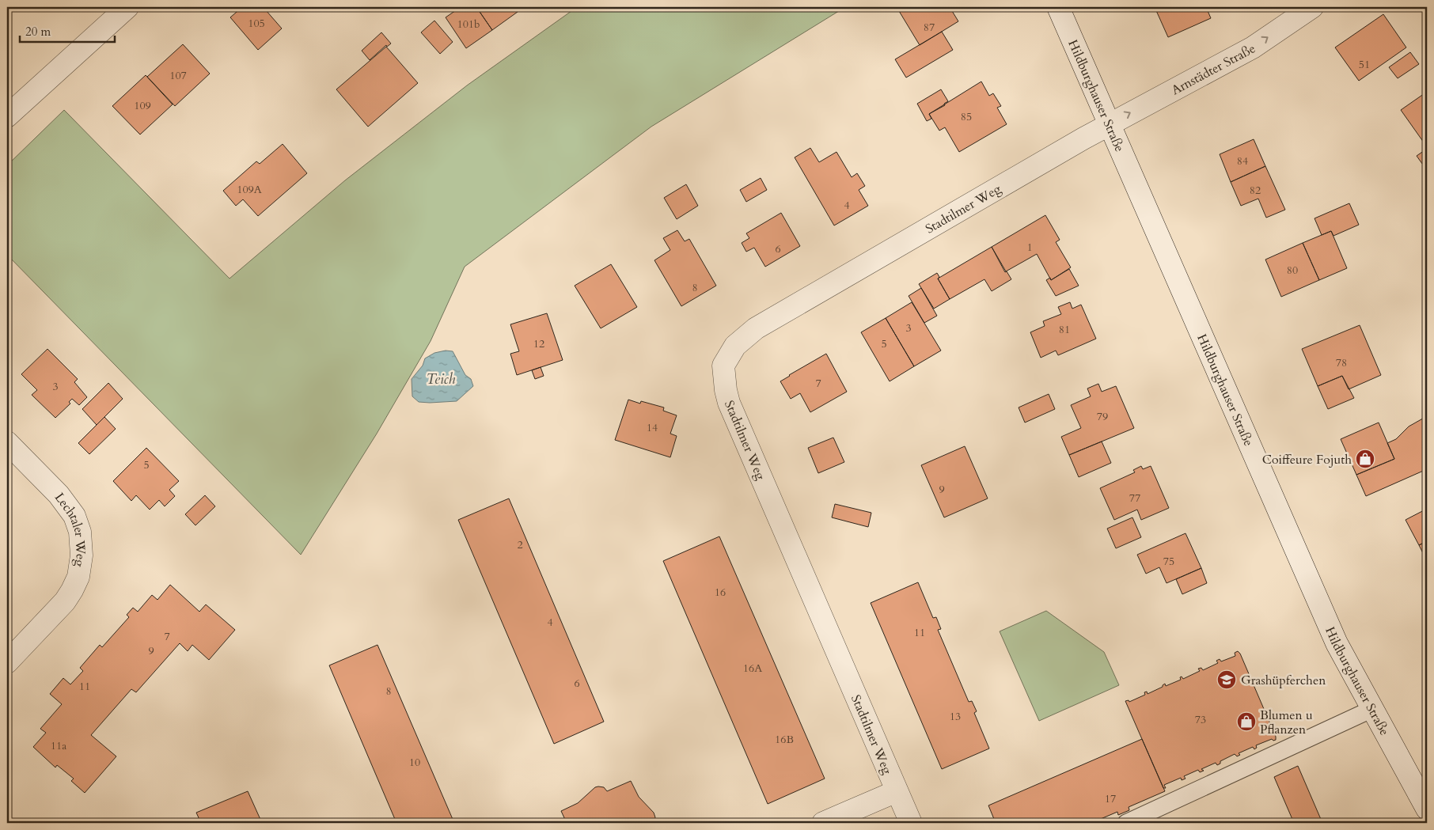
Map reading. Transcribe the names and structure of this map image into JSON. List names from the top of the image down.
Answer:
{
  "streets": {
    "street": [
      "Arnstädter Straße",
      "Hildburghauser Straße",
      "Stadtilmer Weg",
      "Lechtaler Weg"
    ]
  },
  "crossings": [
    ["Arnstädter Straße", "Hildburghauser Straße"],
    ["Arnstädter Straße", "Stadtilmer Weg"],
    ["Hildburghauser Straße", "Stadtilmer Weg"]
  ],
  "one_way": ["Arnstädter Straße"],
  "water": ["Teich"],
  "places": {
    "shop": ["Coiffeure Fojuth", "Blumen u Pflanzen"],
    "school or university": ["Grashüpferchen"]
  },
  "house_numbers": [
    "105",
    "101b",
    "87",
    "51",
    "107",
    "109",
    "85",
    "84",
    "109A",
    "82",
    "4",
    "1",
    "6",
    "80",
    "8",
    "3",
    "81",
    "12",
    "5",
    "78",
    "7",
    "3",
    "79",
    "14",
    "5",
    "9",
    "77",
    "2",
    "75",
    "16",
    "4",
    "11",
    "7",
    "9",
    "16A",
    "6",
    "11",
    "8",
    "13",
    "73",
    "16B",
    "11a",
    "10",
    "17"
  ],
  "scale_bar": "20 m"
}
